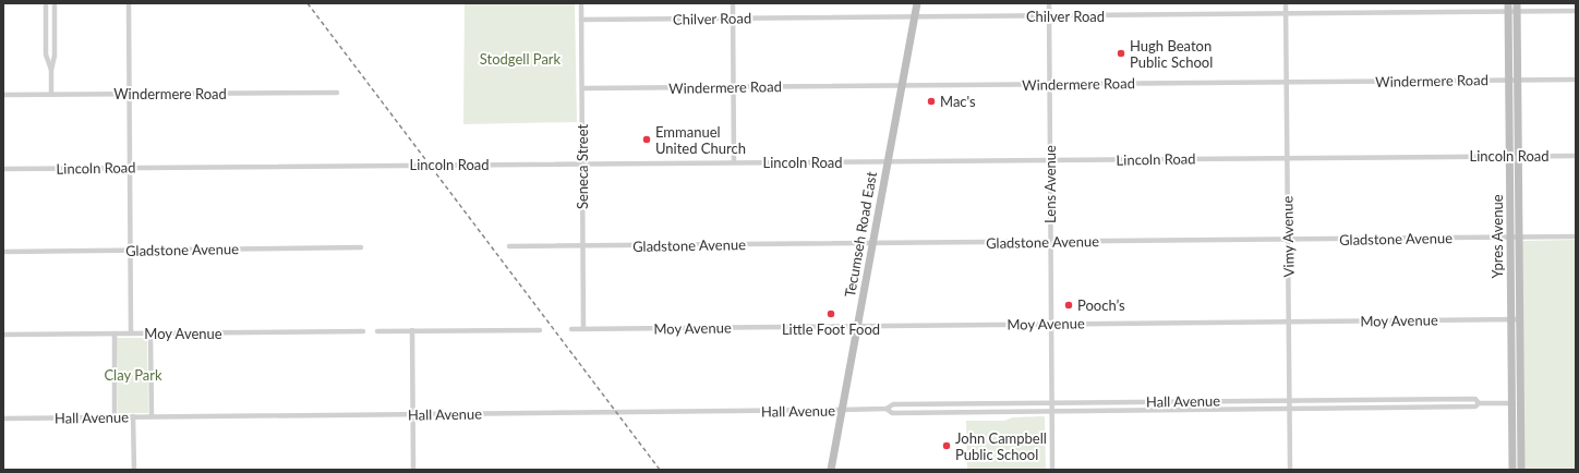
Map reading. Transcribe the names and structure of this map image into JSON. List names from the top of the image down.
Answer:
{
  "streets": {
    "main road": ["Tecumseh Road East", "Ypres Avenue"],
    "street": [
      "Chilver Road",
      "Windermere Road",
      "Lincoln Road",
      "Seneca Street",
      "Lens Avenue",
      "Vimy Avenue",
      "Gladstone Avenue",
      "Moy Avenue",
      "Hall Avenue"
    ]
  },
  "crossings": [
    ["Chilver Road", "Seneca Street"],
    ["Chilver Road", "Lens Avenue"],
    ["Chilver Road", "Tecumseh Road East"],
    ["Chilver Road", "Vimy Avenue"],
    ["Chilver Road", "Ypres Avenue"],
    ["Windermere Road", "Seneca Street"],
    ["Windermere Road", "Lens Avenue"],
    ["Windermere Road", "Tecumseh Road East"],
    ["Windermere Road", "Vimy Avenue"],
    ["Windermere Road", "Ypres Avenue"],
    ["Lincoln Road", "Seneca Street"],
    ["Lincoln Road", "Lens Avenue"],
    ["Lincoln Road", "Tecumseh Road East"],
    ["Lincoln Road", "Vimy Avenue"],
    ["Lincoln Road", "Ypres Avenue"],
    ["Seneca Street", "Gladstone Avenue"],
    ["Seneca Street", "Moy Avenue"],
    ["Lens Avenue", "Gladstone Avenue"],
    ["Lens Avenue", "Moy Avenue"],
    ["Lens Avenue", "Hall Avenue"],
    ["Tecumseh Road East", "Gladstone Avenue"],
    ["Tecumseh Road East", "Moy Avenue"],
    ["Tecumseh Road East", "Hall Avenue"],
    ["Vimy Avenue", "Gladstone Avenue"],
    ["Vimy Avenue", "Moy Avenue"],
    ["Vimy Avenue", "Hall Avenue"],
    ["Ypres Avenue", "Gladstone Avenue"],
    ["Ypres Avenue", "Moy Avenue"],
    ["Ypres Avenue", "Hall Avenue"]
  ],
  "parks": ["Stodgell Park", "Clay Park"],
  "places": [
    "Hugh Beaton Public School",
    "Mac's",
    "Emmanuel United Church",
    "Pooch’s",
    "Little Foot Food",
    "John Campbell Public School"
  ]
}
